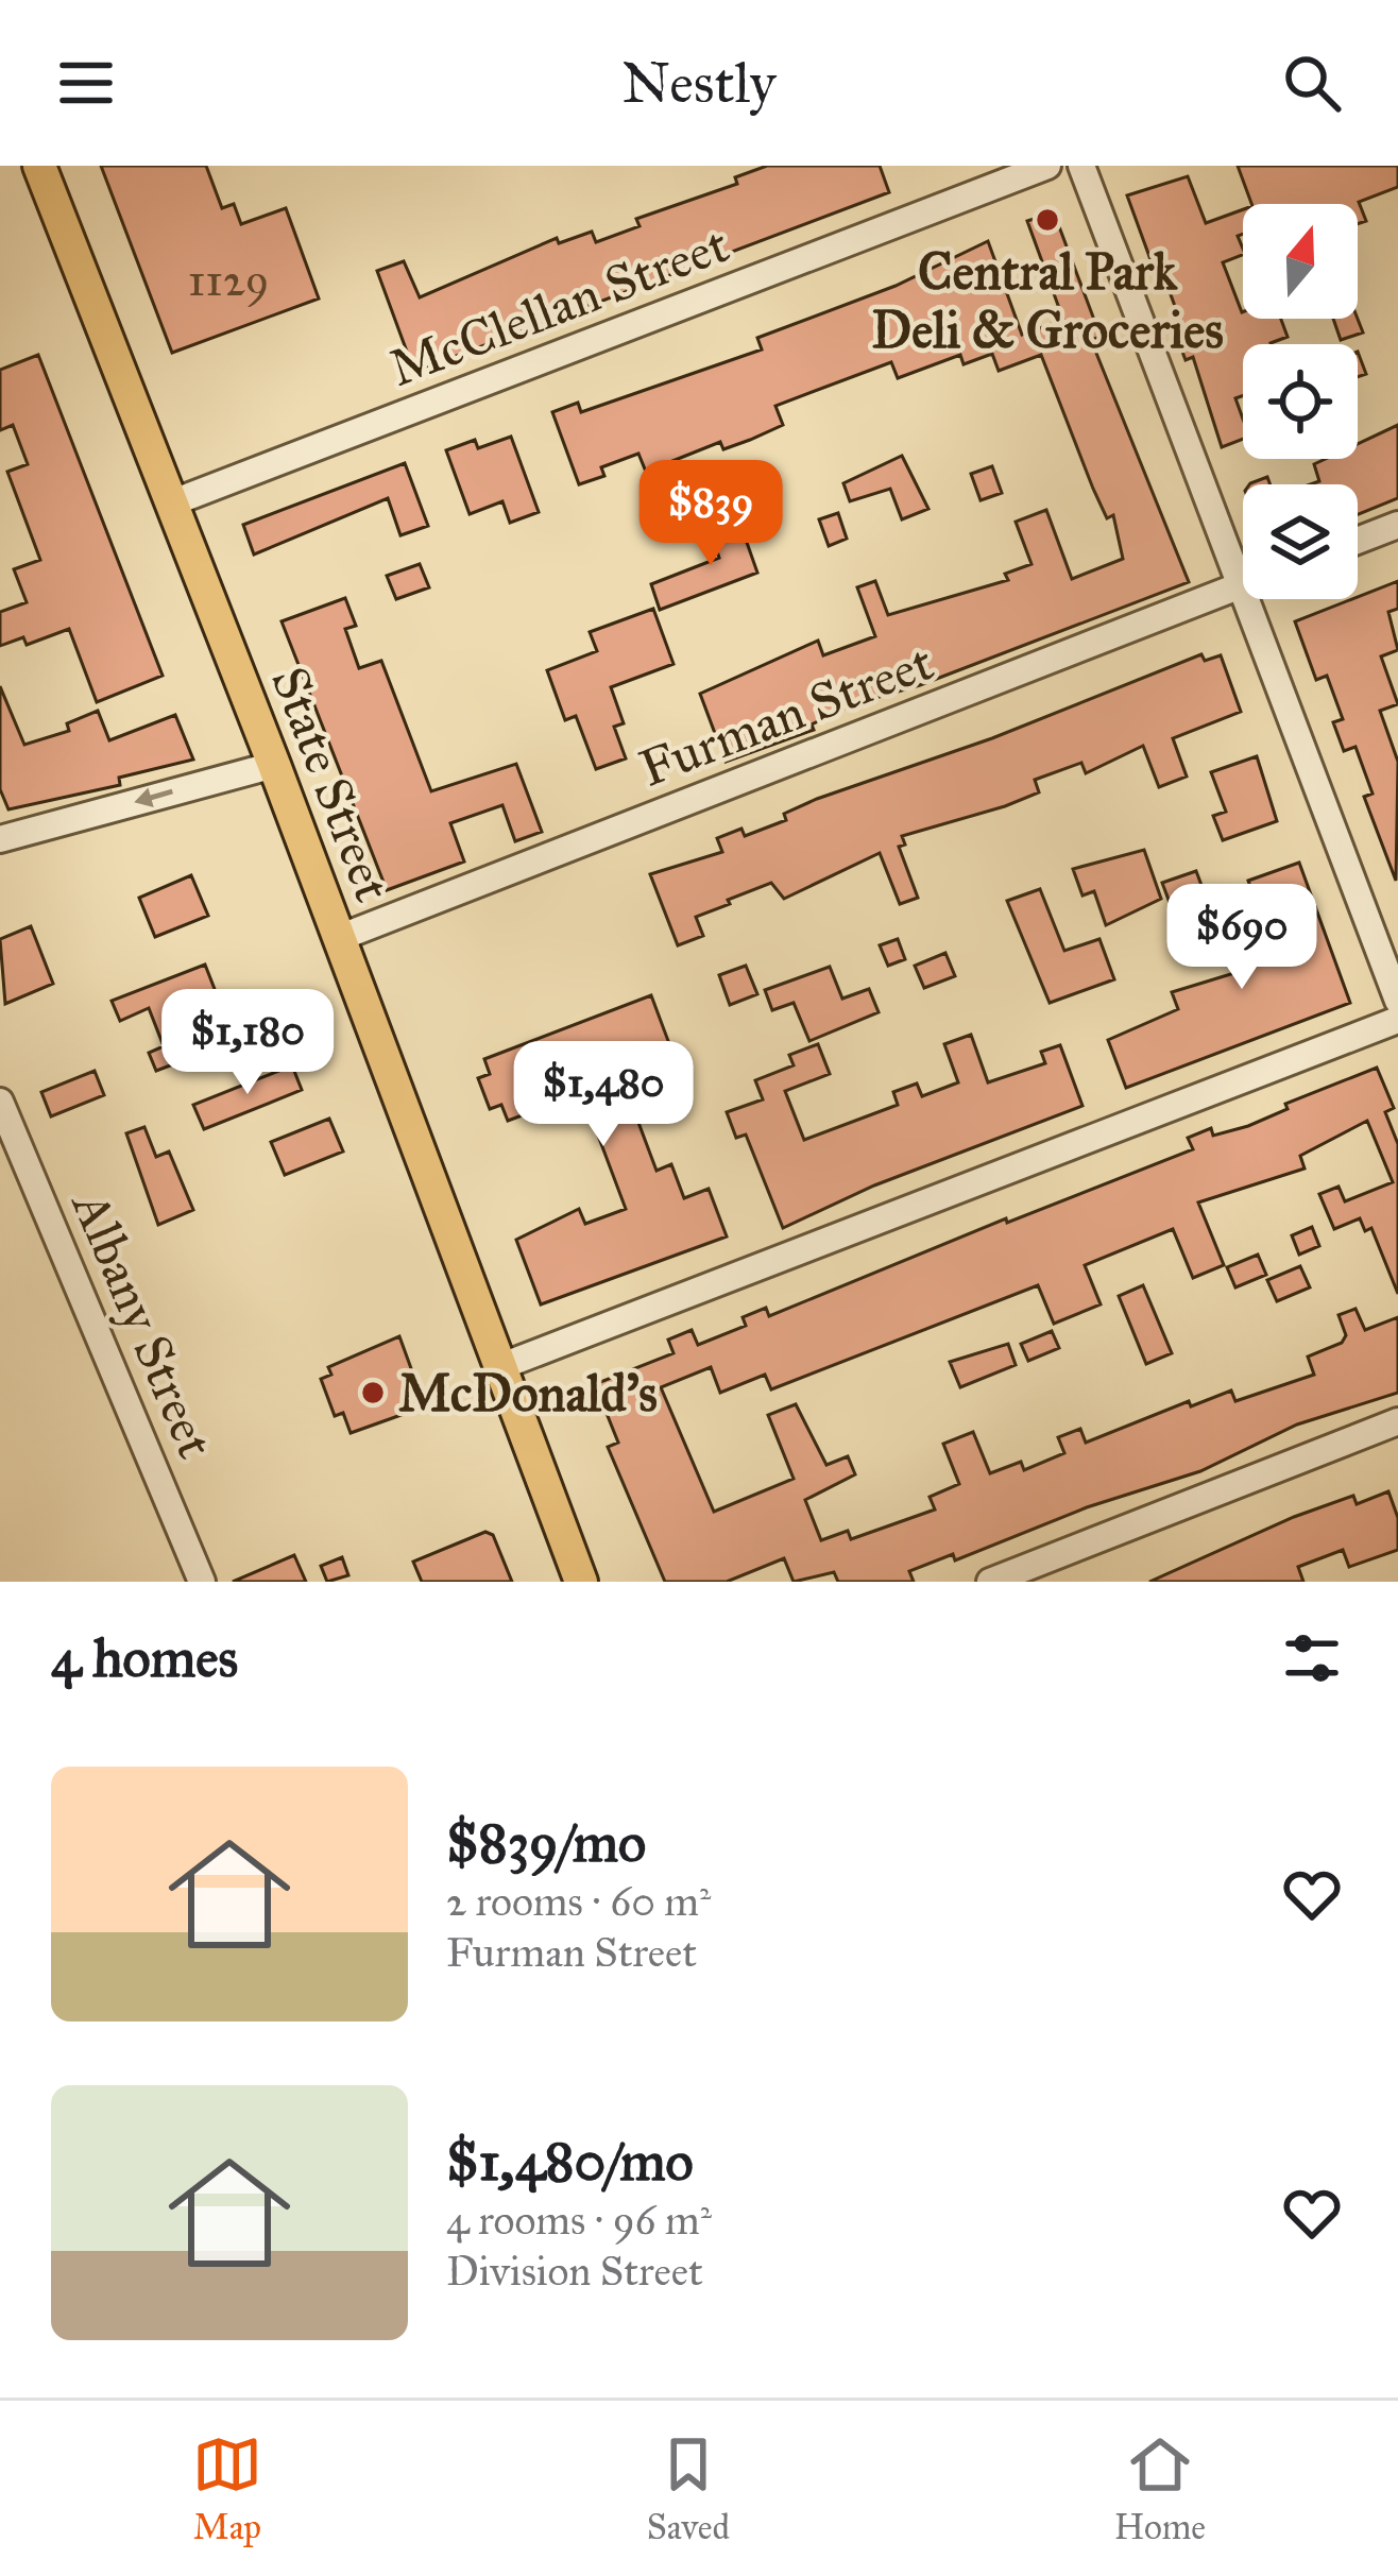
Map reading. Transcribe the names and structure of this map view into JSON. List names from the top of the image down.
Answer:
{
  "streets": {
    "main road": ["State Street"],
    "street": ["McClellan Street", "Furman Street", "Albany Street"]
  },
  "crossings": [
    ["McClellan Street", "State Street"],
    ["Furman Street", "State Street"]
  ],
  "places": ["Central Park Deli & Groceries", "McDonald's"],
  "house_numbers": ["1129"],
  "north": "top",
  "page": {
    "header": "Nestly",
    "price": [
      "$839",
      "$690",
      "$1,180",
      "$1,480"
    ],
    "heading": "4 homes",
    "list": [
      {
        "name": "$839/mo",
        "note": "2 rooms · 60 m² · Furman Street"
      },
      {
        "name": "$1,480/mo",
        "note": "4 rooms · 96 m² · Division Street"
      }
    ],
    "tabs": ["Map", "Saved", "Home"]
  }
}
